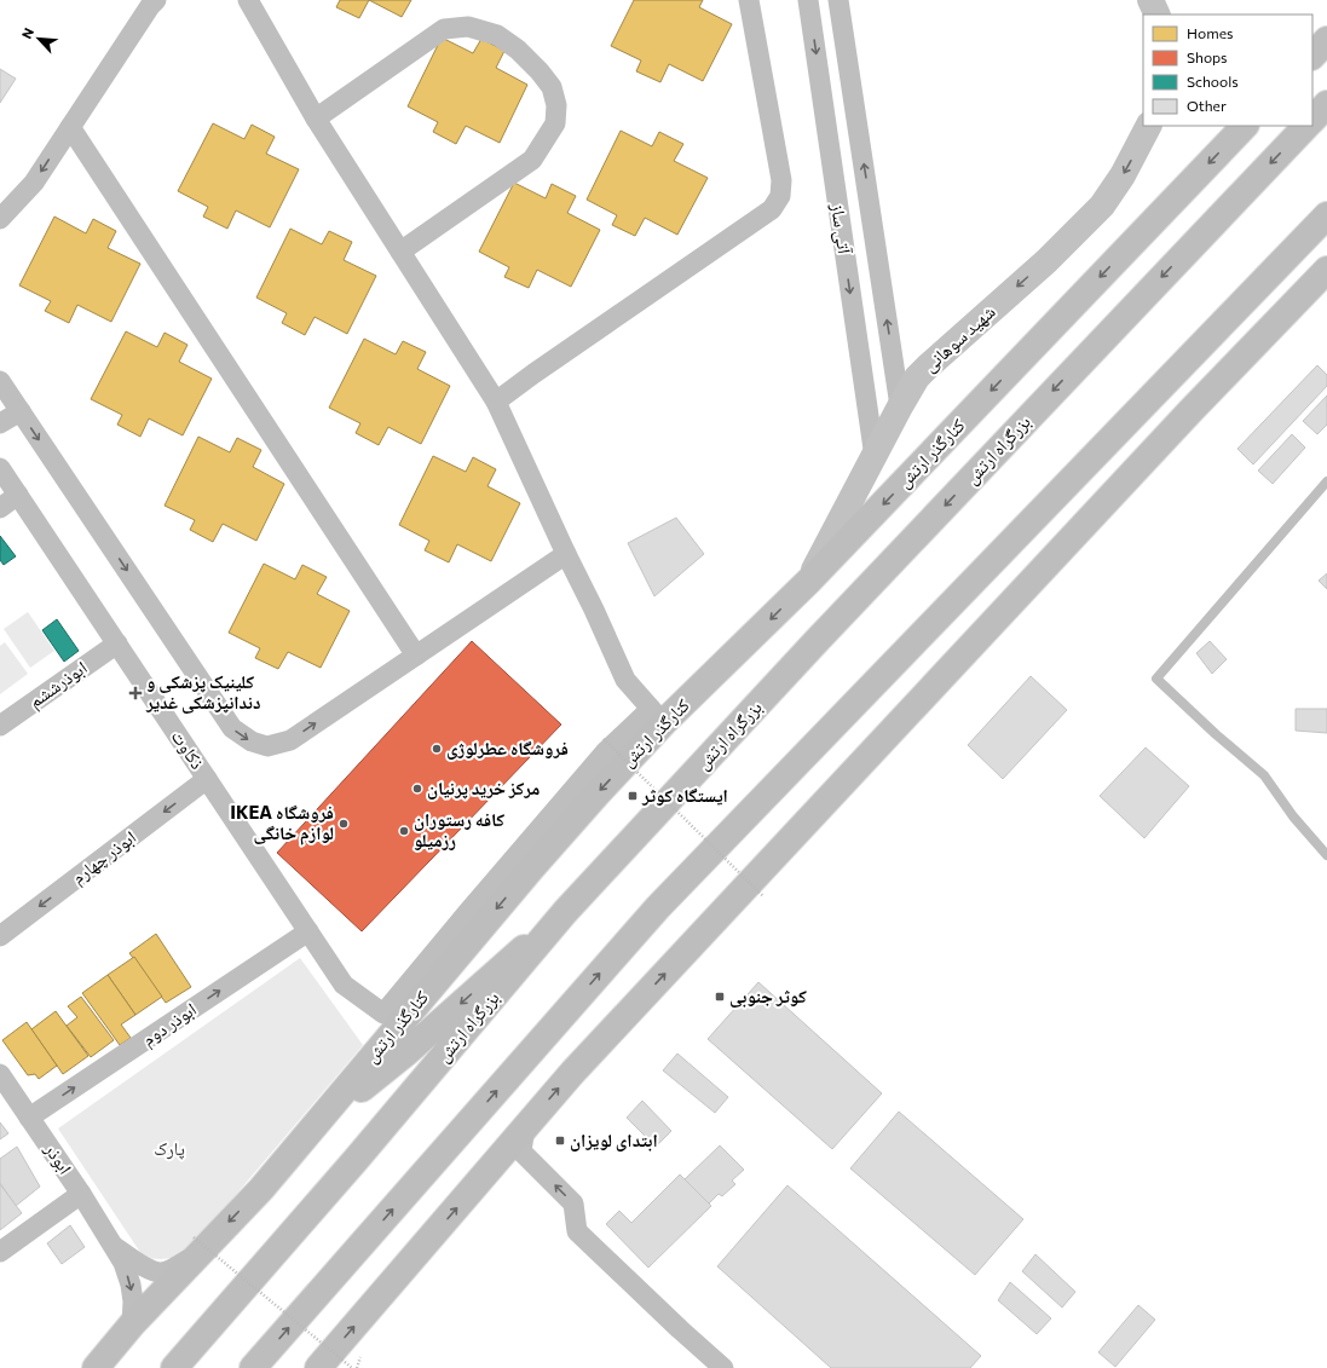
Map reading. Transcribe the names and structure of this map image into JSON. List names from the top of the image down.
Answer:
{
  "streets": {
    "main road": ["شهید سوهانی", "بزرگراه ارتش", "کنارگذر ارتش"],
    "street": [
      "آتی ساز",
      "ابوذرششم",
      "ذکاوت",
      "ابوذر چهارم",
      "ابوذر دوم",
      "ابوذر"
    ]
  },
  "crossings": [
    ["آتی ساز", "شهید سوهانی"],
    ["شهید سوهانی", "کنارگذر ارتش"],
    ["کنارگذر ارتش", "ذکاوت"],
    ["کنارگذر ارتش", "ابوذر"],
    ["ابوذرششم", "ذکاوت"],
    ["ذکاوت", "ابوذر چهارم"],
    ["ذکاوت", "ابوذر دوم"],
    ["ابوذر دوم", "ابوذر"]
  ],
  "one_way": ["ابوذر چهارم", "ابوذر دوم"],
  "parks": ["پارک"],
  "places": {
    "health": ["کلینیک پزشکی و دندانپزشکی غدیر"],
    "other": [
      "فروشگاه عطرلوژی",
      "مرکز خرید پرنیان",
      "IKEA فروشگاه لوازم خانگی",
      "کافه رستوران رزمیلو"
    ],
    "transit": ["ایستگاه کوثر", "کوثر جنوبی", "ابتدای لویزان"]
  },
  "legend": [
    "Homes",
    "Shops",
    "Schools",
    "Other"
  ],
  "north": "top left"
}
